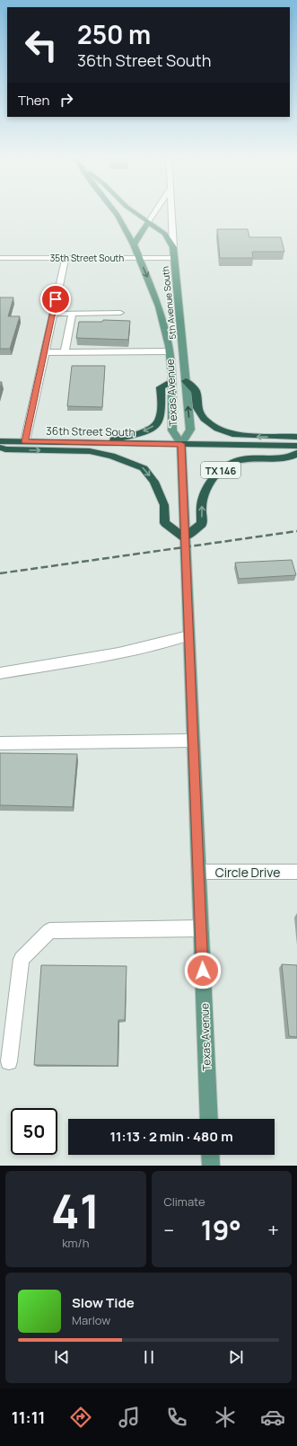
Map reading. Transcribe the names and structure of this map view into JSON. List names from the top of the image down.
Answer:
{
  "streets": {
    "highway": ["36th Street South", "TX 146"],
    "main road": ["5th Avenue South", "Texas Avenue"],
    "street": ["35th Street South", "Circle Drive"]
  },
  "crossings": [
    ["35th Street South", "5th Avenue South"],
    ["35th Street South", "Texas Avenue"],
    ["5th Avenue South", "Texas Avenue"],
    ["5th Avenue South", "36th Street South"],
    ["Texas Avenue", "36th Street South"],
    ["Texas Avenue", "TX 146"],
    ["Texas Avenue", "Circle Drive"]
  ],
  "page": {
    "turn": ["250 m", "36th Street South"],
    "then": "Then",
    "limit": "50",
    "trip": "11:13 · 2 min · 480 m",
    "tile": [
      ["41", "km/h"],
      "Climate"
    ],
    "heat": ["−", "19°", "+"],
    "song": ["Slow Tide", "Marlow"],
    "tabs": "11:11"
  }
}
